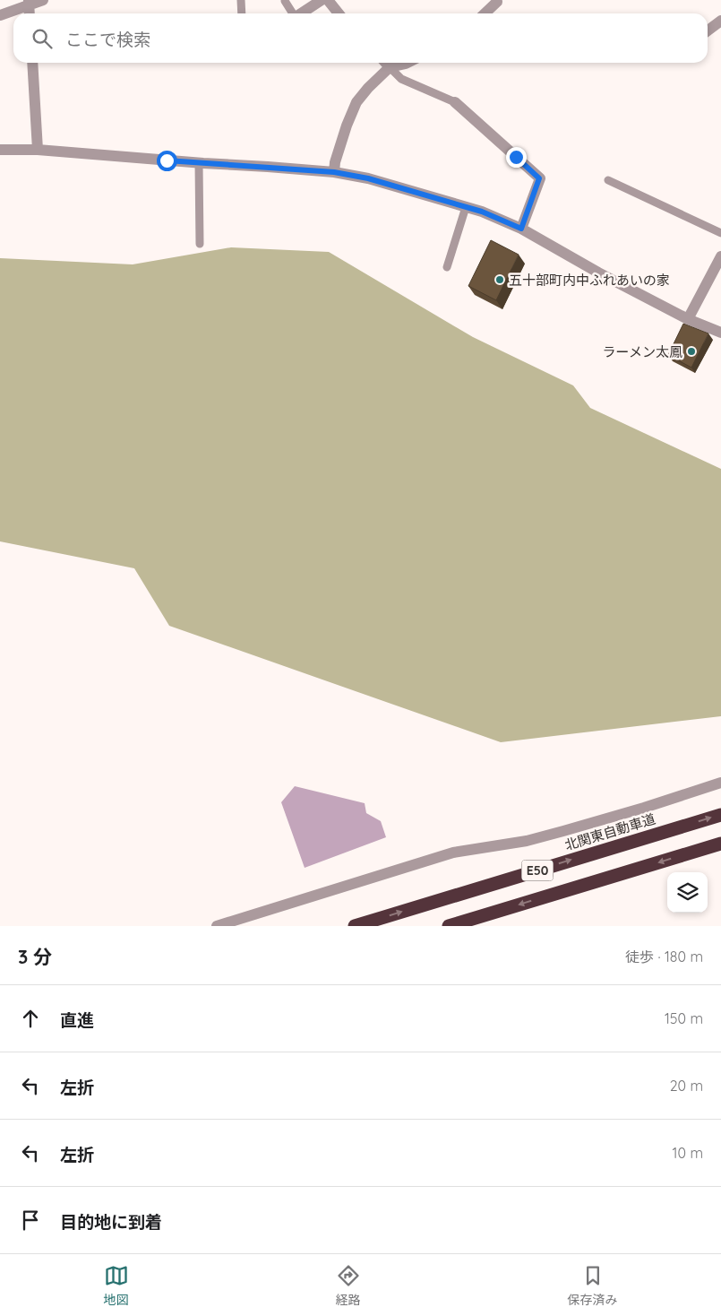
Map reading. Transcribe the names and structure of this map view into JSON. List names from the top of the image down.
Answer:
{
  "streets": {
    "highway": ["北関東自動車道", "E50"]
  },
  "places": ["五十部町内中ふれあいの家", "ラーメン太鳳"],
  "page": {
    "search": "ここで検索",
    "heading": ["3 分", "徒歩 · 180 m"],
    "list": [
      ["直進", "150 m"],
      ["左折", "20 m"],
      ["左折", "10 m"],
      "目的地に到着"
    ],
    "nav": ["地図", "経路", "保存済み"]
  }
}
